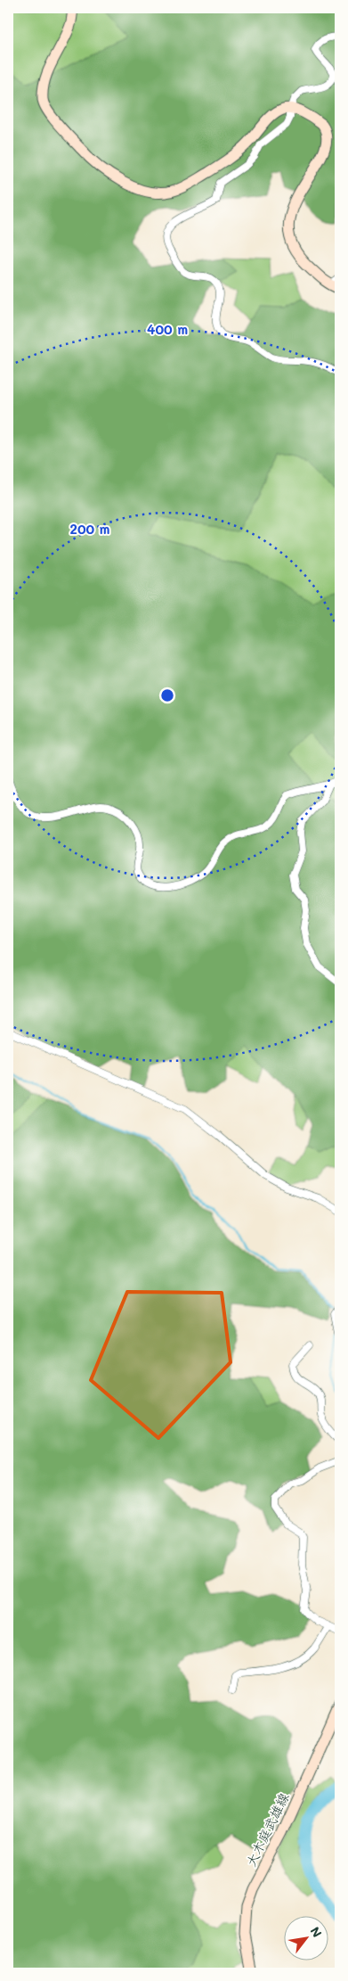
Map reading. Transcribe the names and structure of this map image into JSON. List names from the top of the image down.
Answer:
{
  "streets": {
    "street": ["大木庭武雄線"]
  },
  "north": "top right",
  "rings": ["400 m", "200 m"]
}
